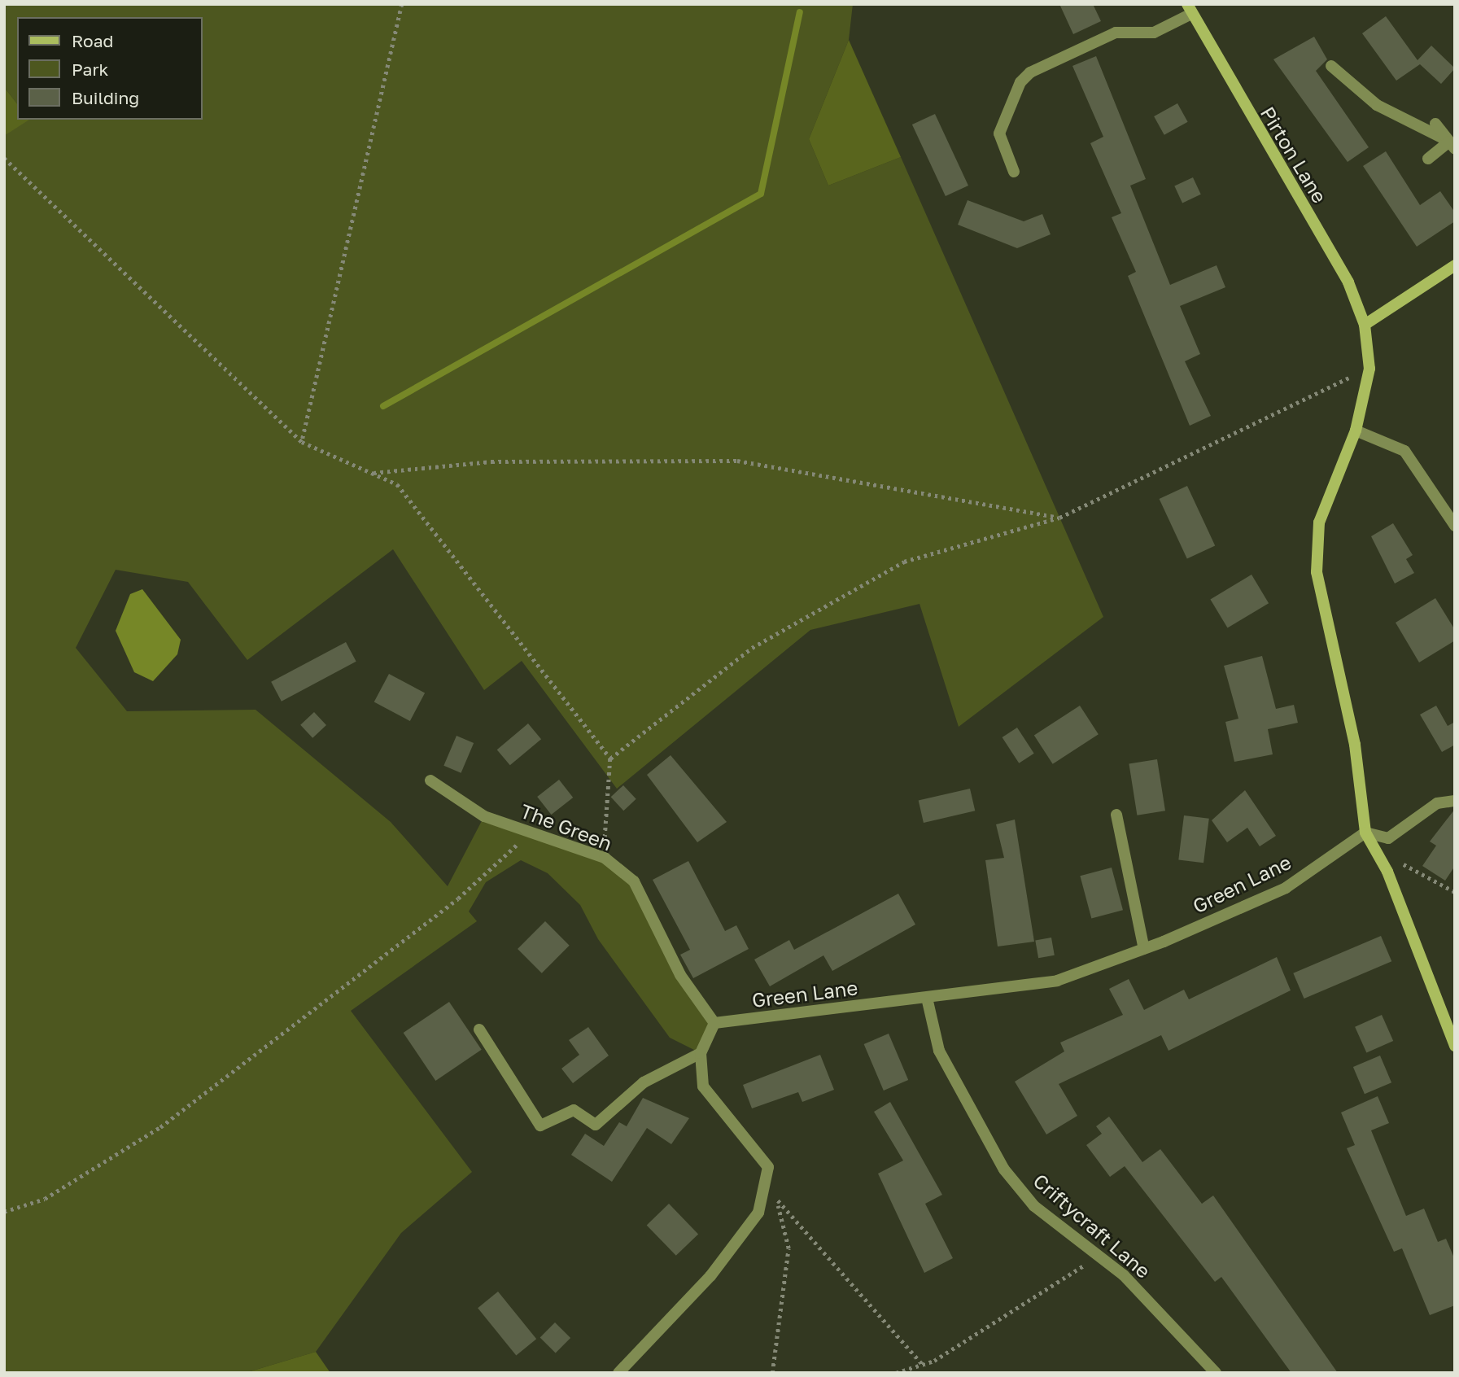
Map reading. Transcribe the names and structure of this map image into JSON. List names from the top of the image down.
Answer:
{
  "streets": {
    "street": [
      "Pirton Lane",
      "The Green",
      "Green Lane",
      "Criftycraft Lane"
    ]
  },
  "crossings": [
    ["The Green", "Green Lane"],
    ["Green Lane", "Criftycraft Lane"]
  ],
  "legend": ["Road", "Park", "Building"]
}
